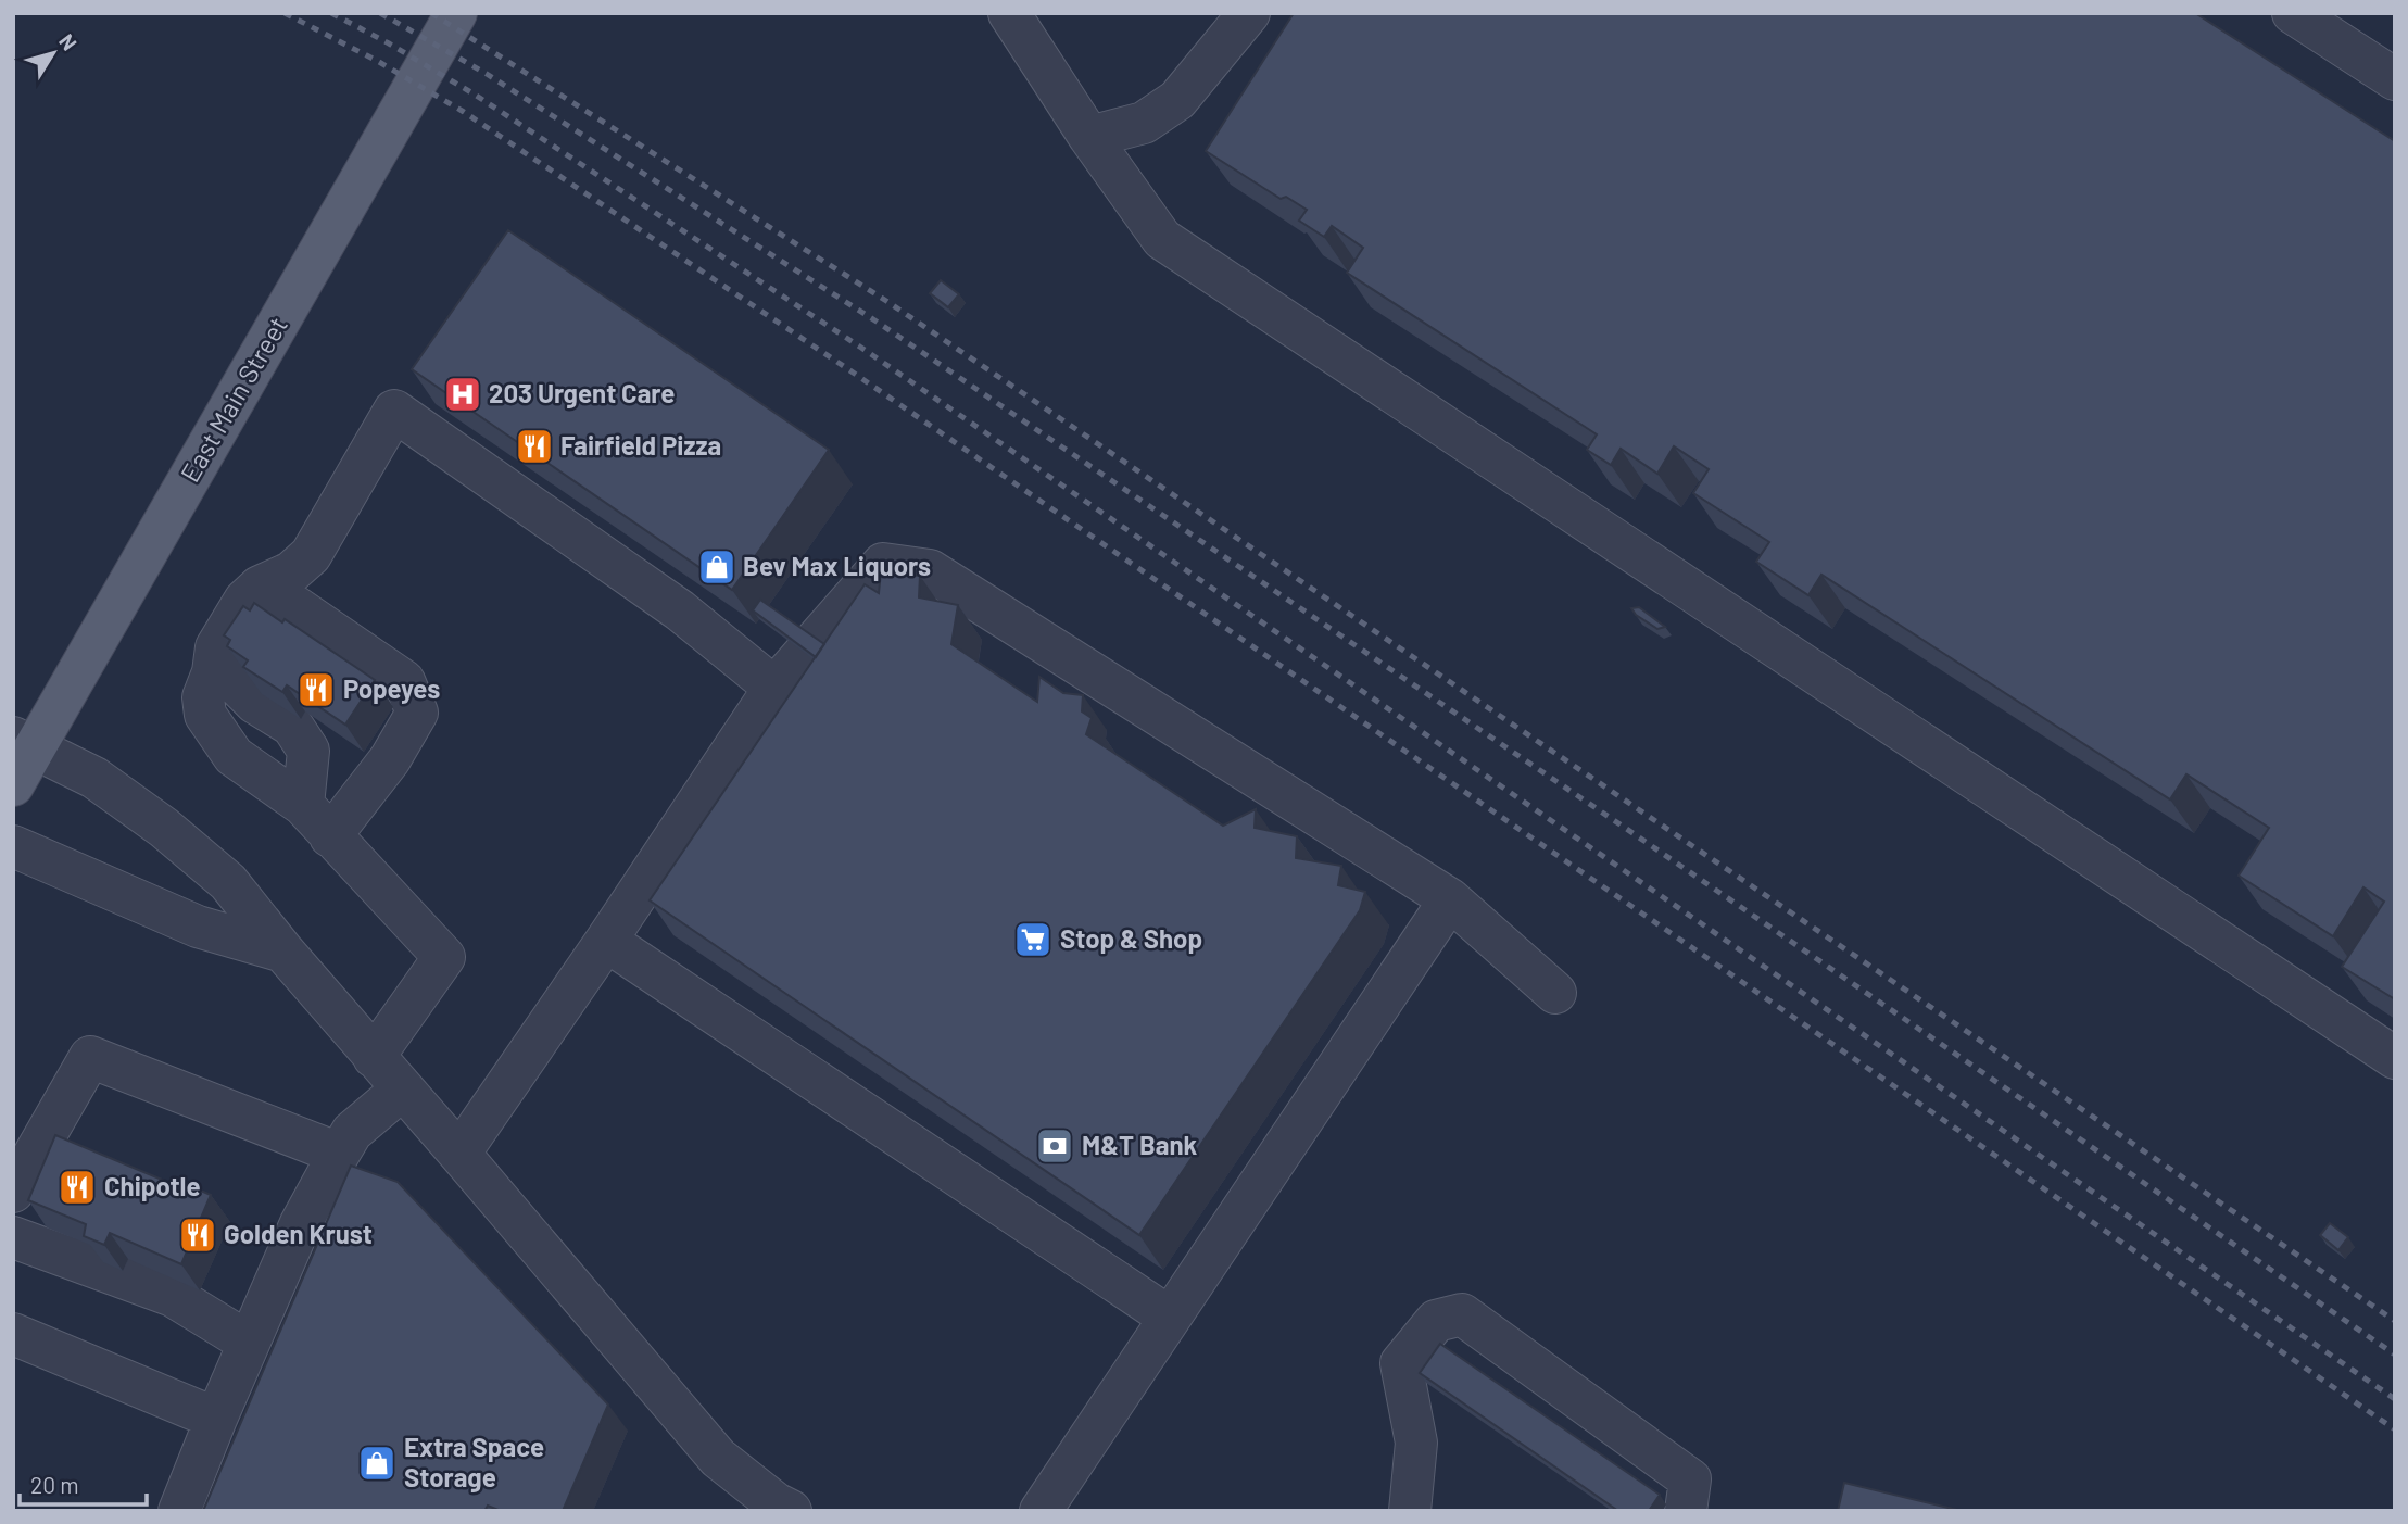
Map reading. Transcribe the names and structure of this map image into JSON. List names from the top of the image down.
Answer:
{
  "streets": {
    "main road": ["East Main Street"]
  },
  "places": {
    "hospital": ["203 Urgent Care"],
    "restaurant": [
      "Fairfield Pizza",
      "Popeyes",
      "Chipotle",
      "Golden Krust"
    ],
    "shop": ["Bev Max Liquors", "Extra Space Storage"],
    "supermarket": ["Stop & Shop"],
    "bank": ["M&T Bank"]
  },
  "scale_bar": "20 m",
  "north": "top right"
}
